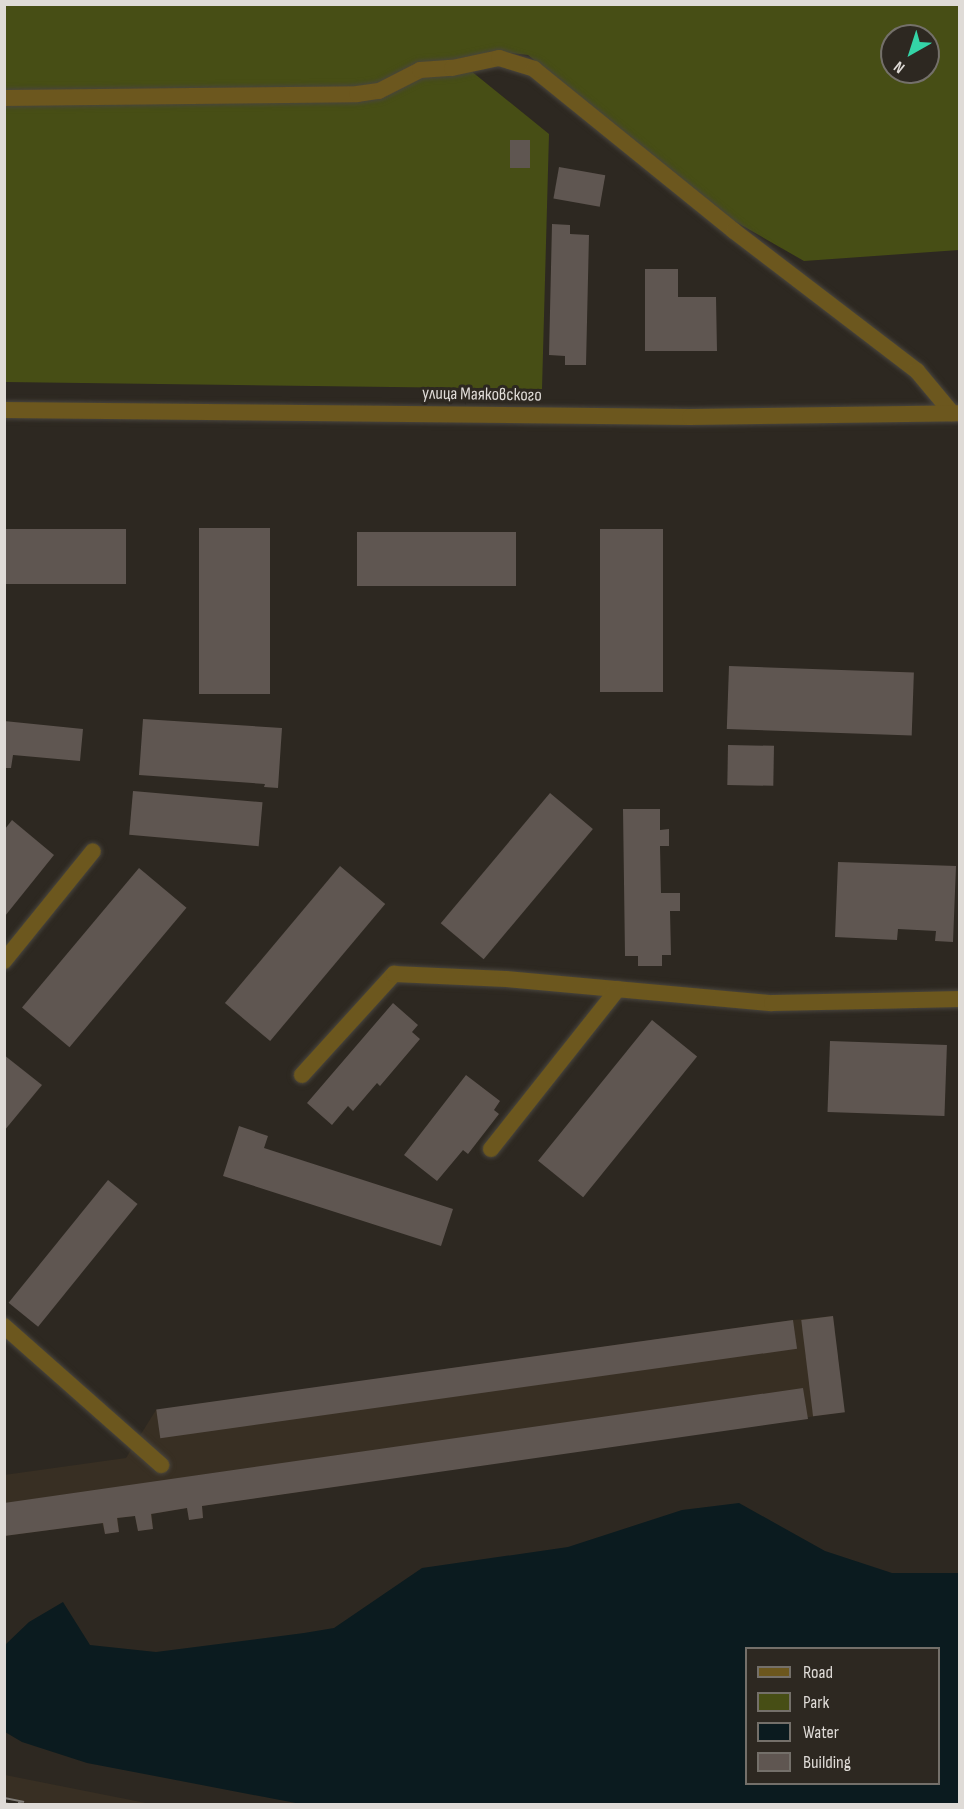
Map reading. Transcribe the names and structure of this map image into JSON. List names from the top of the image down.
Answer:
{
  "streets": {
    "street": ["улица Маяковского"]
  },
  "legend": [
    "Road",
    "Park",
    "Water",
    "Building"
  ],
  "north": "bottom left"
}
